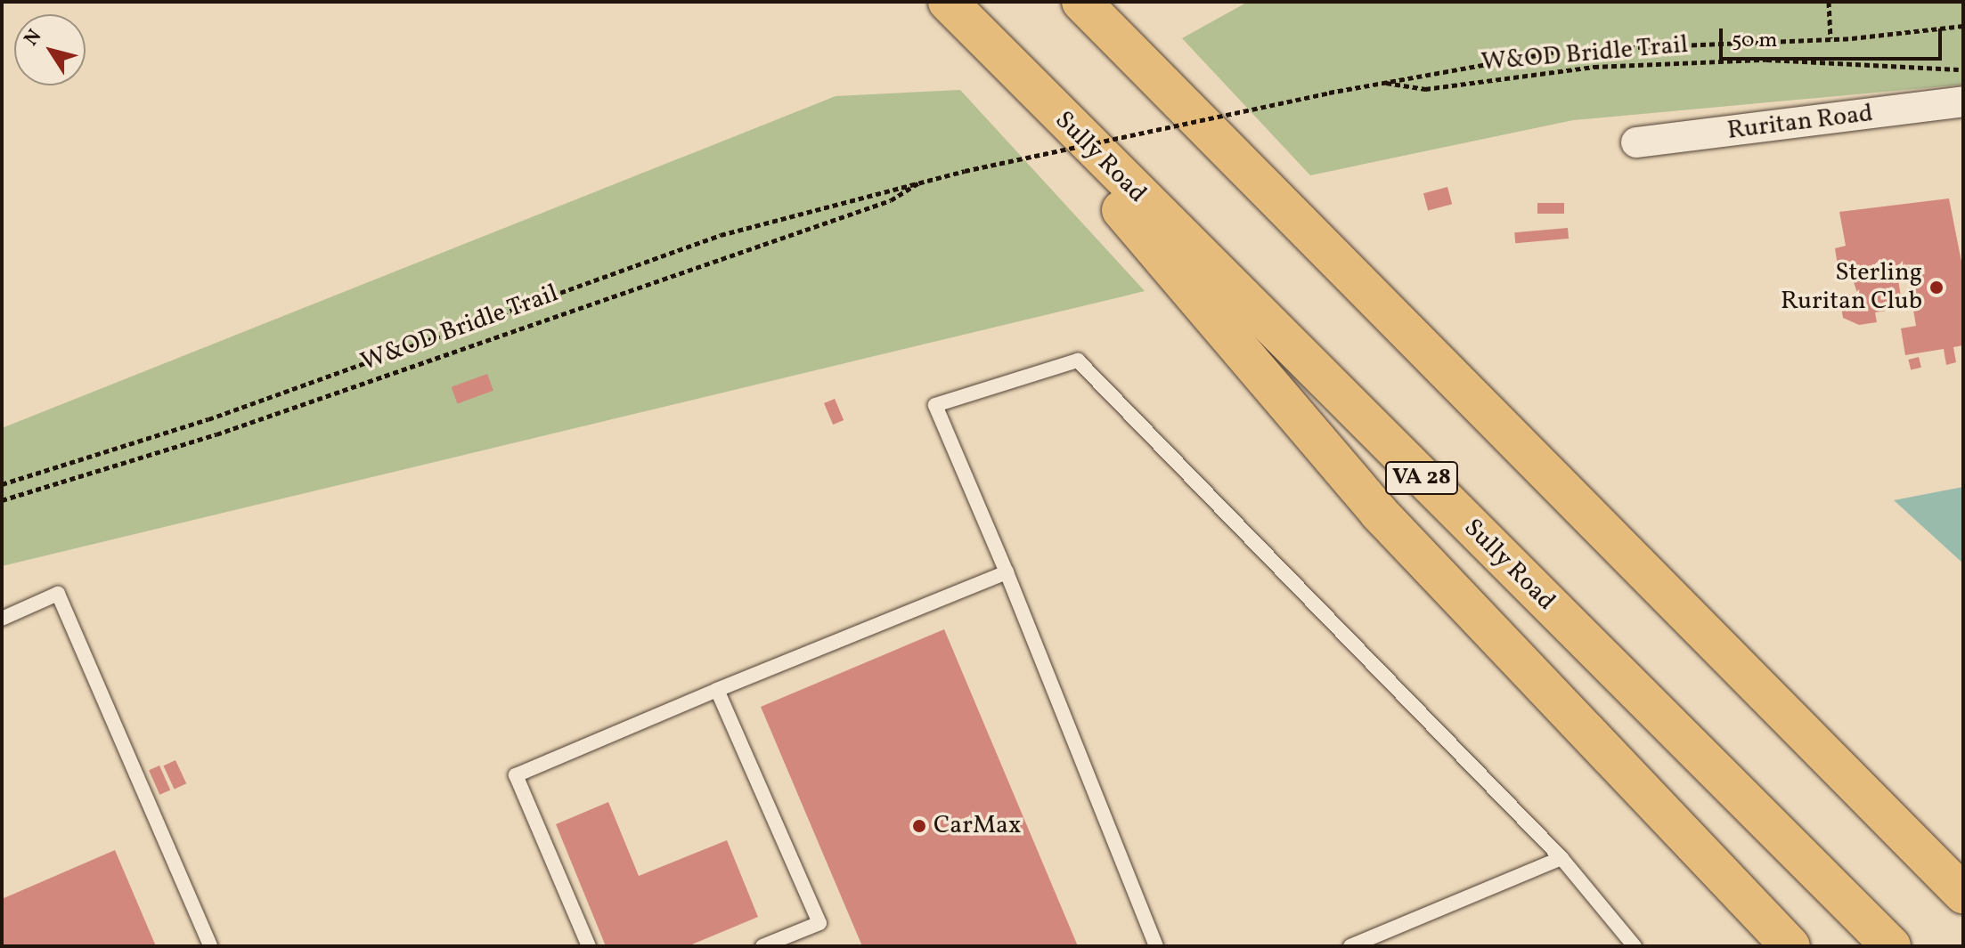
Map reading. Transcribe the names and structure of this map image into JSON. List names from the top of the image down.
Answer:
{
  "streets": {
    "highway": ["Sully Road", "VA 28"],
    "street": ["Ruritan Road"],
    "path": ["W&OD Bridle Trail"]
  },
  "places": ["Sterling Ruritan Club", "CarMax"],
  "scale_bar": "50 m",
  "north": "top left"
}
